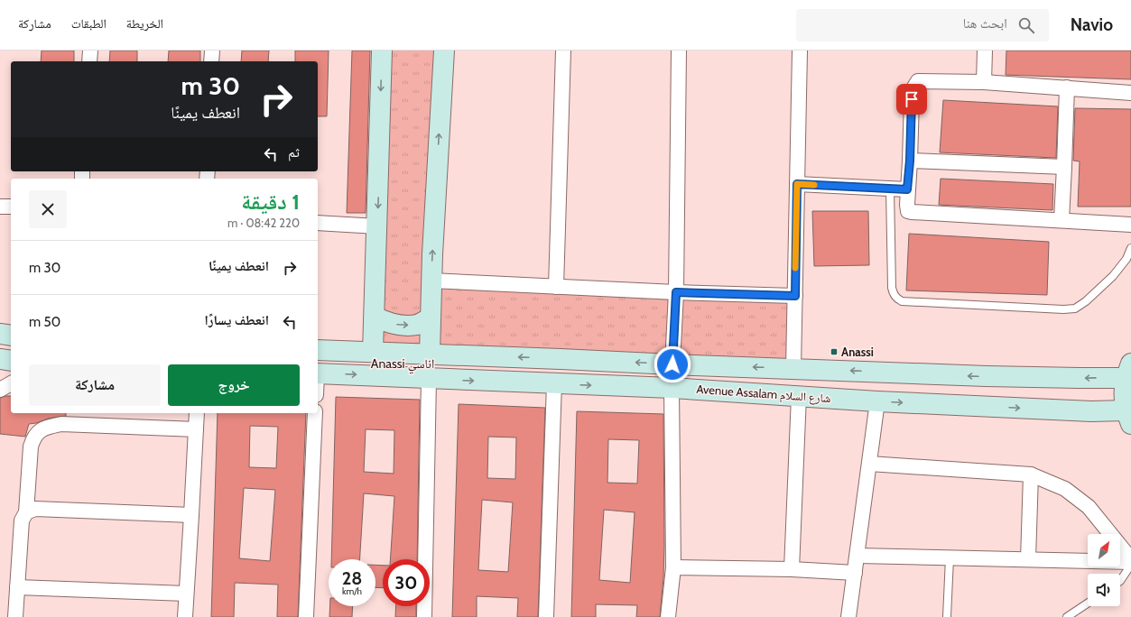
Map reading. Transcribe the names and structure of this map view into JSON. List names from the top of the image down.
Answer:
{
  "streets": {
    "street": ["Avenue Assalam شارع السلام"]
  },
  "districts": ["Anassi اناسي"],
  "places": {
    "transit": ["Anassi"]
  },
  "north": "top right",
  "page": {
    "header": "Navio",
    "search": "ابحث هنا",
    "nav": ["الخريطة", "الطبقات", "مشاركة"],
    "turn": ["30 m", "انعطف يمينًا"],
    "then": "ثم",
    "heading": ["1 دقيقة", "220 m · 08:42"],
    "list": [
      {
        "name": "انعطف يمينًا",
        "value": "30 m"
      },
      {
        "name": "انعطف يسارًا",
        "value": "50 m"
      }
    ],
    "buttons": ["خروج", "مشاركة"],
    "speed": "28 km/h",
    "limit": "30"
  }
}
